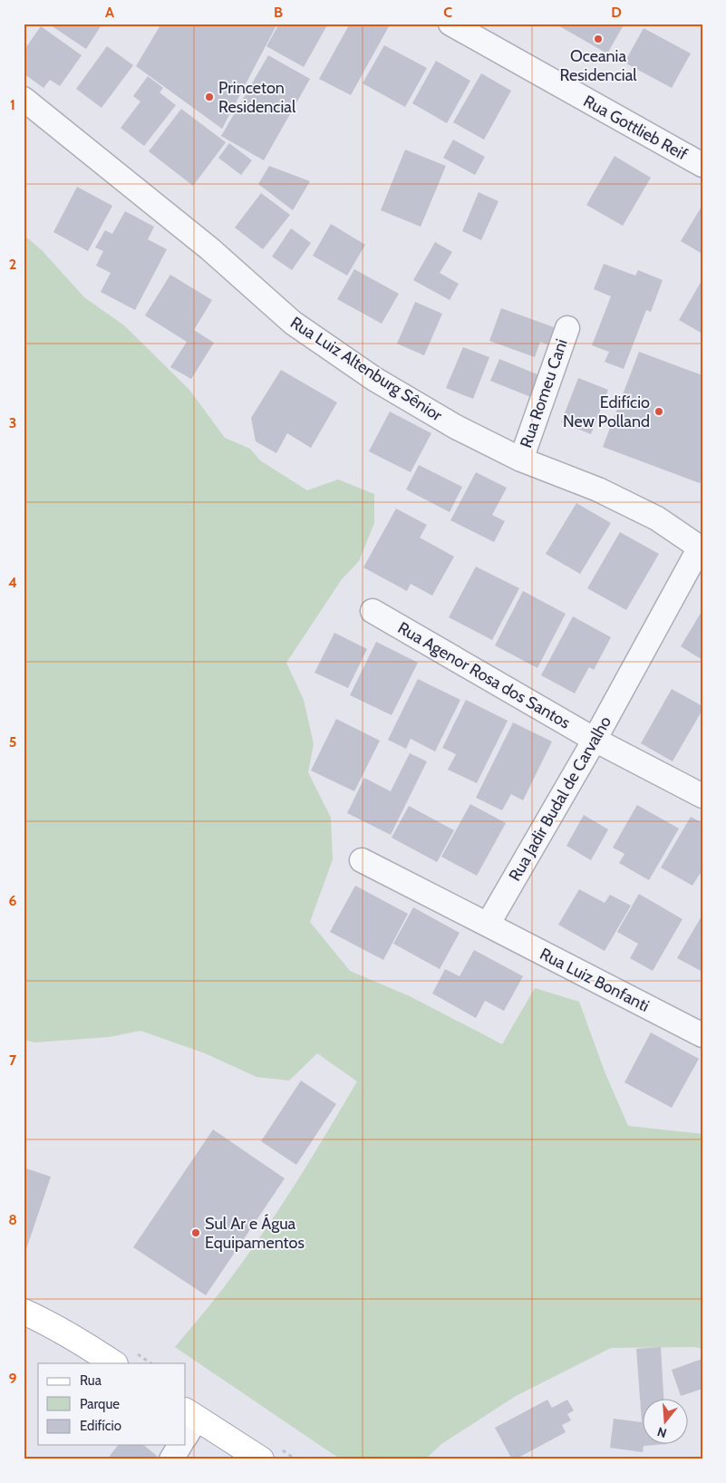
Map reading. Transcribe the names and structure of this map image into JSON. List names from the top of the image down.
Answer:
{
  "streets": {
    "street": [
      "Rua Gottlieb Reif",
      "Rua Luiz Altenburg Sênior",
      "Rua Romeu Cani",
      "Rua Agenor Rosa dos Santos",
      "Rua Jadir Budal de Carvalho",
      "Rua Luiz Bonfanti"
    ]
  },
  "crossings": [
    ["Rua Luiz Altenburg Sênior", "Rua Romeu Cani"],
    ["Rua Luiz Altenburg Sênior", "Rua Jadir Budal de Carvalho"],
    ["Rua Agenor Rosa dos Santos", "Rua Jadir Budal de Carvalho"],
    ["Rua Jadir Budal de Carvalho", "Rua Luiz Bonfanti"]
  ],
  "places": [
    "Oceania Residencial",
    "Princeton Residencial",
    "Edifício New Polland",
    "Sul Ar e Água Equipamentos"
  ],
  "legend": ["Rua", "Parque", "Edifício"],
  "north": "bottom",
  "grid": {
    "columns": [
      "A",
      "B",
      "C",
      "D"
    ],
    "rows": [
      "1",
      "2",
      "3",
      "4",
      "5",
      "6",
      "7",
      "8",
      "9"
    ]
  }
}
